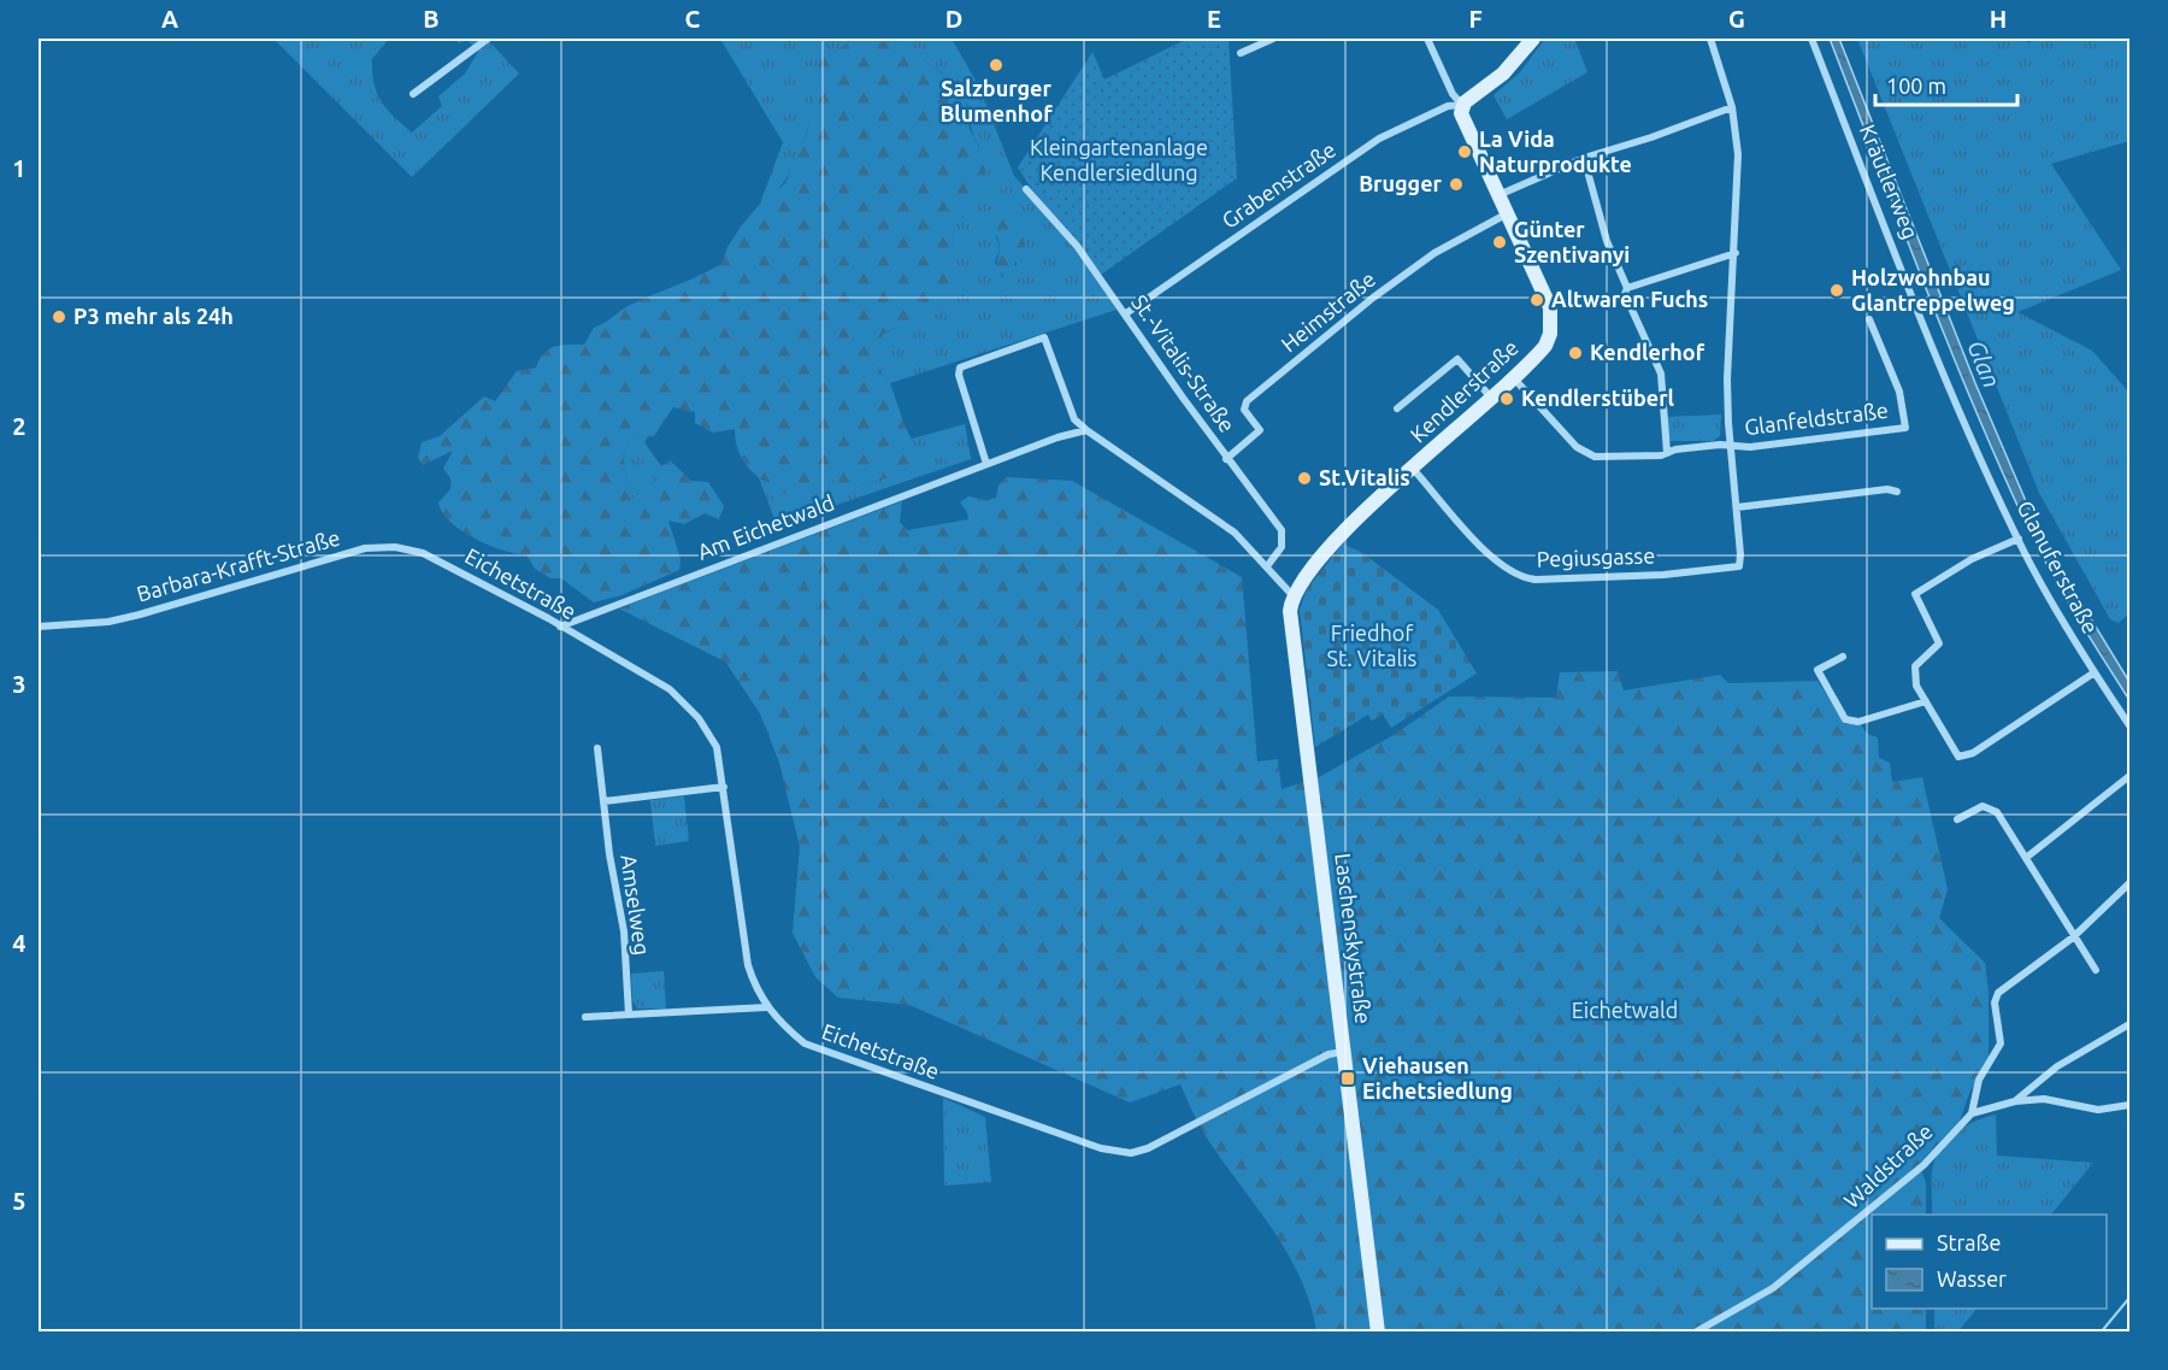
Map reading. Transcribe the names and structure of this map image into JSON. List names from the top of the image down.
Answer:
{
  "streets": {
    "street": [
      "Kräutlerweg",
      "Grabenstraße",
      "Heimstraße",
      "St.-Vitalis-Straße",
      "Kendlerstraße",
      "Glanfeldstraße",
      "Am Eichetwald",
      "Pegiusgasse",
      "Barbara-Krafft-Straße",
      "Glanuferstraße",
      "Eichetstraße",
      "Amselweg",
      "Laschenskystraße",
      "Waldstraße"
    ]
  },
  "crossings": [
    ["Kräutlerweg", "Glanuferstraße"],
    ["Grabenstraße", "St.-Vitalis-Straße"],
    ["Grabenstraße", "Kendlerstraße"],
    ["Heimstraße", "St.-Vitalis-Straße"],
    ["Heimstraße", "Kendlerstraße"],
    ["Kendlerstraße", "Glanfeldstraße"],
    ["Kendlerstraße", "Pegiusgasse"],
    ["Kendlerstraße", "Laschenskystraße"],
    ["Glanfeldstraße", "Pegiusgasse"],
    ["Am Eichetwald", "Eichetstraße"],
    ["Barbara-Krafft-Straße", "Eichetstraße"],
    ["Eichetstraße", "Laschenskystraße"]
  ],
  "water": ["Glan"],
  "parks": ["Kleingartenanlage Kendlersiedlung", "Friedhof St. Vitalis", "Eichetwald"],
  "places": {
    "other": [
      "Salzburger Blumenhof",
      "La Vida Naturprodukte",
      "Brugger",
      "Günter Szentivanyi",
      "Holzwohnbau Glantreppelweg",
      "Altwaren Fuchs",
      "P3 mehr als 24h",
      "Kendlerhof",
      "Kendlerstüberl",
      "St.Vitalis"
    ],
    "transit": ["Viehausen Eichetsiedlung"]
  },
  "legend": ["Straße", "Wasser"],
  "scale_bar": "100 m",
  "grid": {
    "columns": [
      "A",
      "B",
      "C",
      "D",
      "E",
      "F",
      "G",
      "H"
    ],
    "rows": [
      "1",
      "2",
      "3",
      "4",
      "5"
    ]
  }
}
